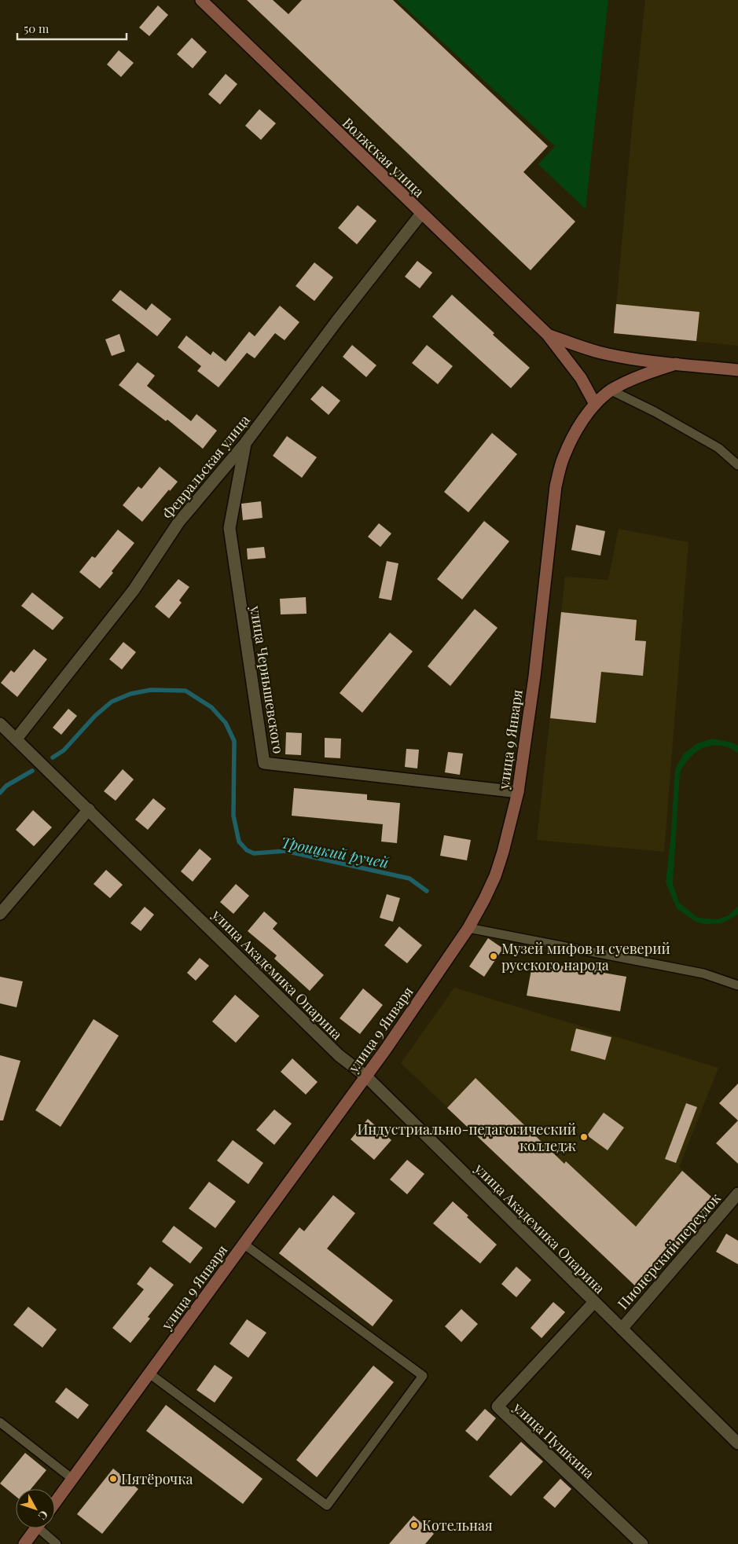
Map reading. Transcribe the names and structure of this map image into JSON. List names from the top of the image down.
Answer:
{
  "streets": {
    "main road": ["Волжская улица", "улица 9 Января"],
    "street": [
      "Февральская улица",
      "улица Чернышевского",
      "улица Академика Опарина",
      "Пионерский переулок",
      "улица Пушкина"
    ]
  },
  "crossings": [
    ["Волжская улица", "Февральская улица"],
    ["Февральская улица", "улица Чернышевского"],
    ["Февральская улица", "улица Академика Опарина"],
    ["улица Чернышевского", "улица 9 Января"],
    ["улица 9 Января", "улица Академика Опарина"],
    ["улица Академика Опарина", "Пионерский переулок"],
    ["улица Академика Опарина", "улица Пушкина"]
  ],
  "water": ["Троицкий ручей"],
  "places": [
    "Музей мифов и суеверий русского народа",
    "Индустриально-педагогический колледж",
    "Пятёрочка",
    "Котельная"
  ],
  "scale_bar": "50 m",
  "north": "bottom right"
}
